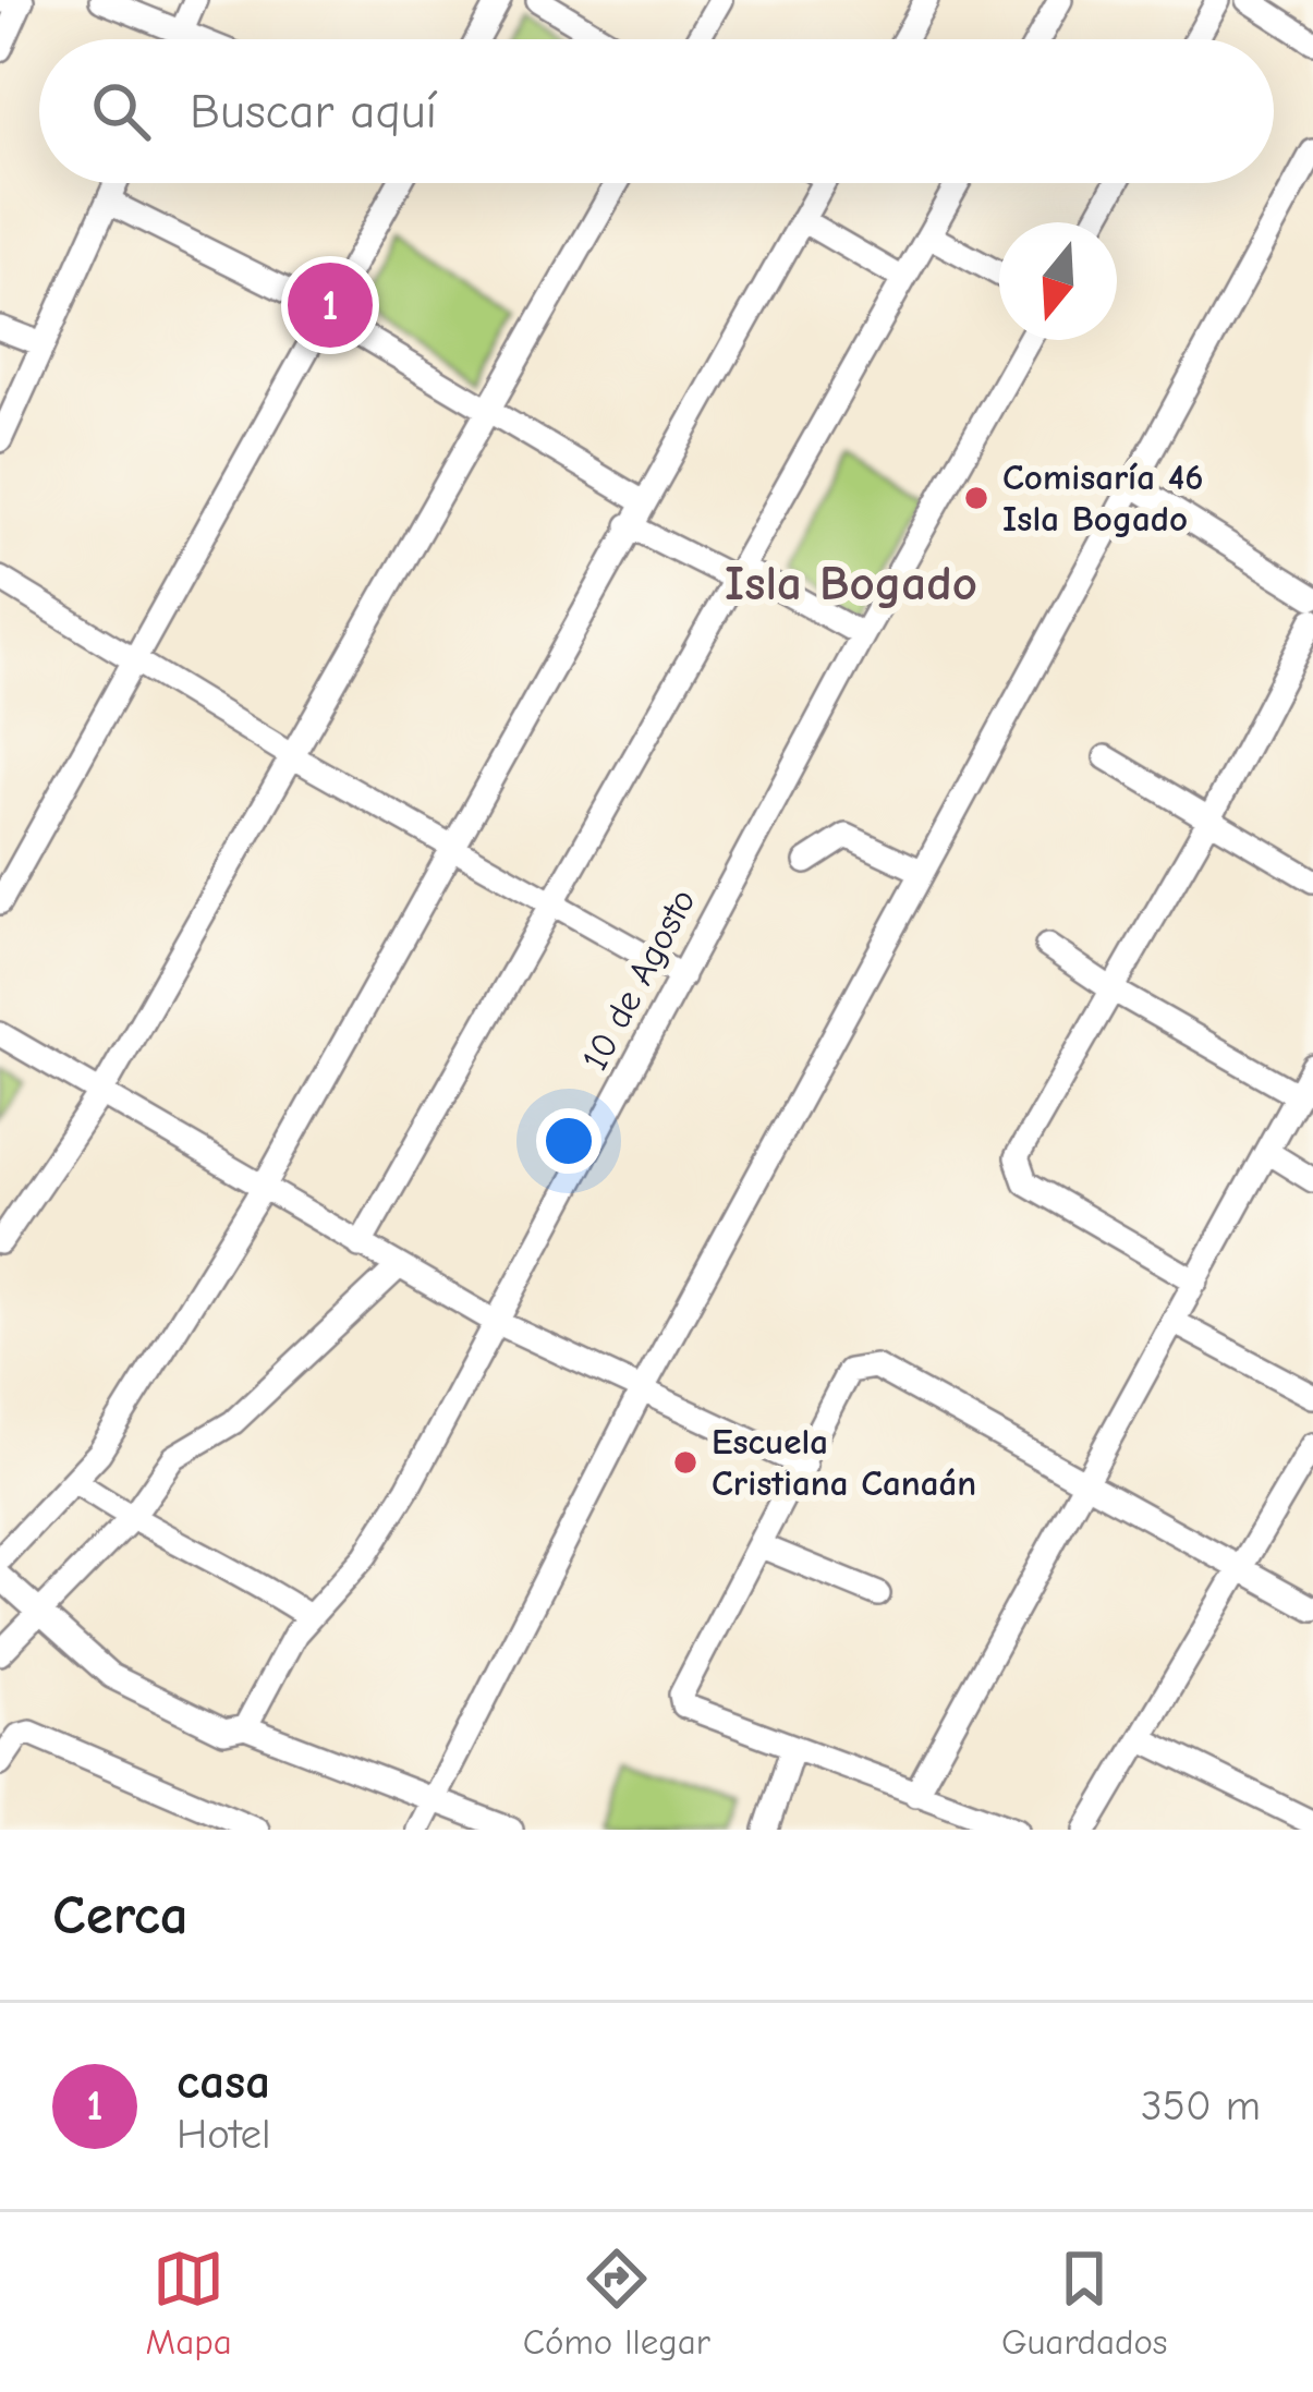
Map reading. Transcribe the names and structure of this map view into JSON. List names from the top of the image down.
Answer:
{
  "streets": {
    "street": ["10 de Agosto"]
  },
  "districts": ["Isla Bogado"],
  "places": ["Comisaría 46 Isla Bogado", "Escuela Cristiana Canaán"],
  "north": "bottom",
  "page": {
    "search": "Buscar aquí",
    "pins": "1",
    "heading": "Cerca",
    "list": [
      {
        "mark": "1",
        "name": "casa",
        "note": "Hotel",
        "value": "350 m"
      }
    ],
    "nav": ["Mapa", "Cómo llegar", "Guardados"]
  }
}
